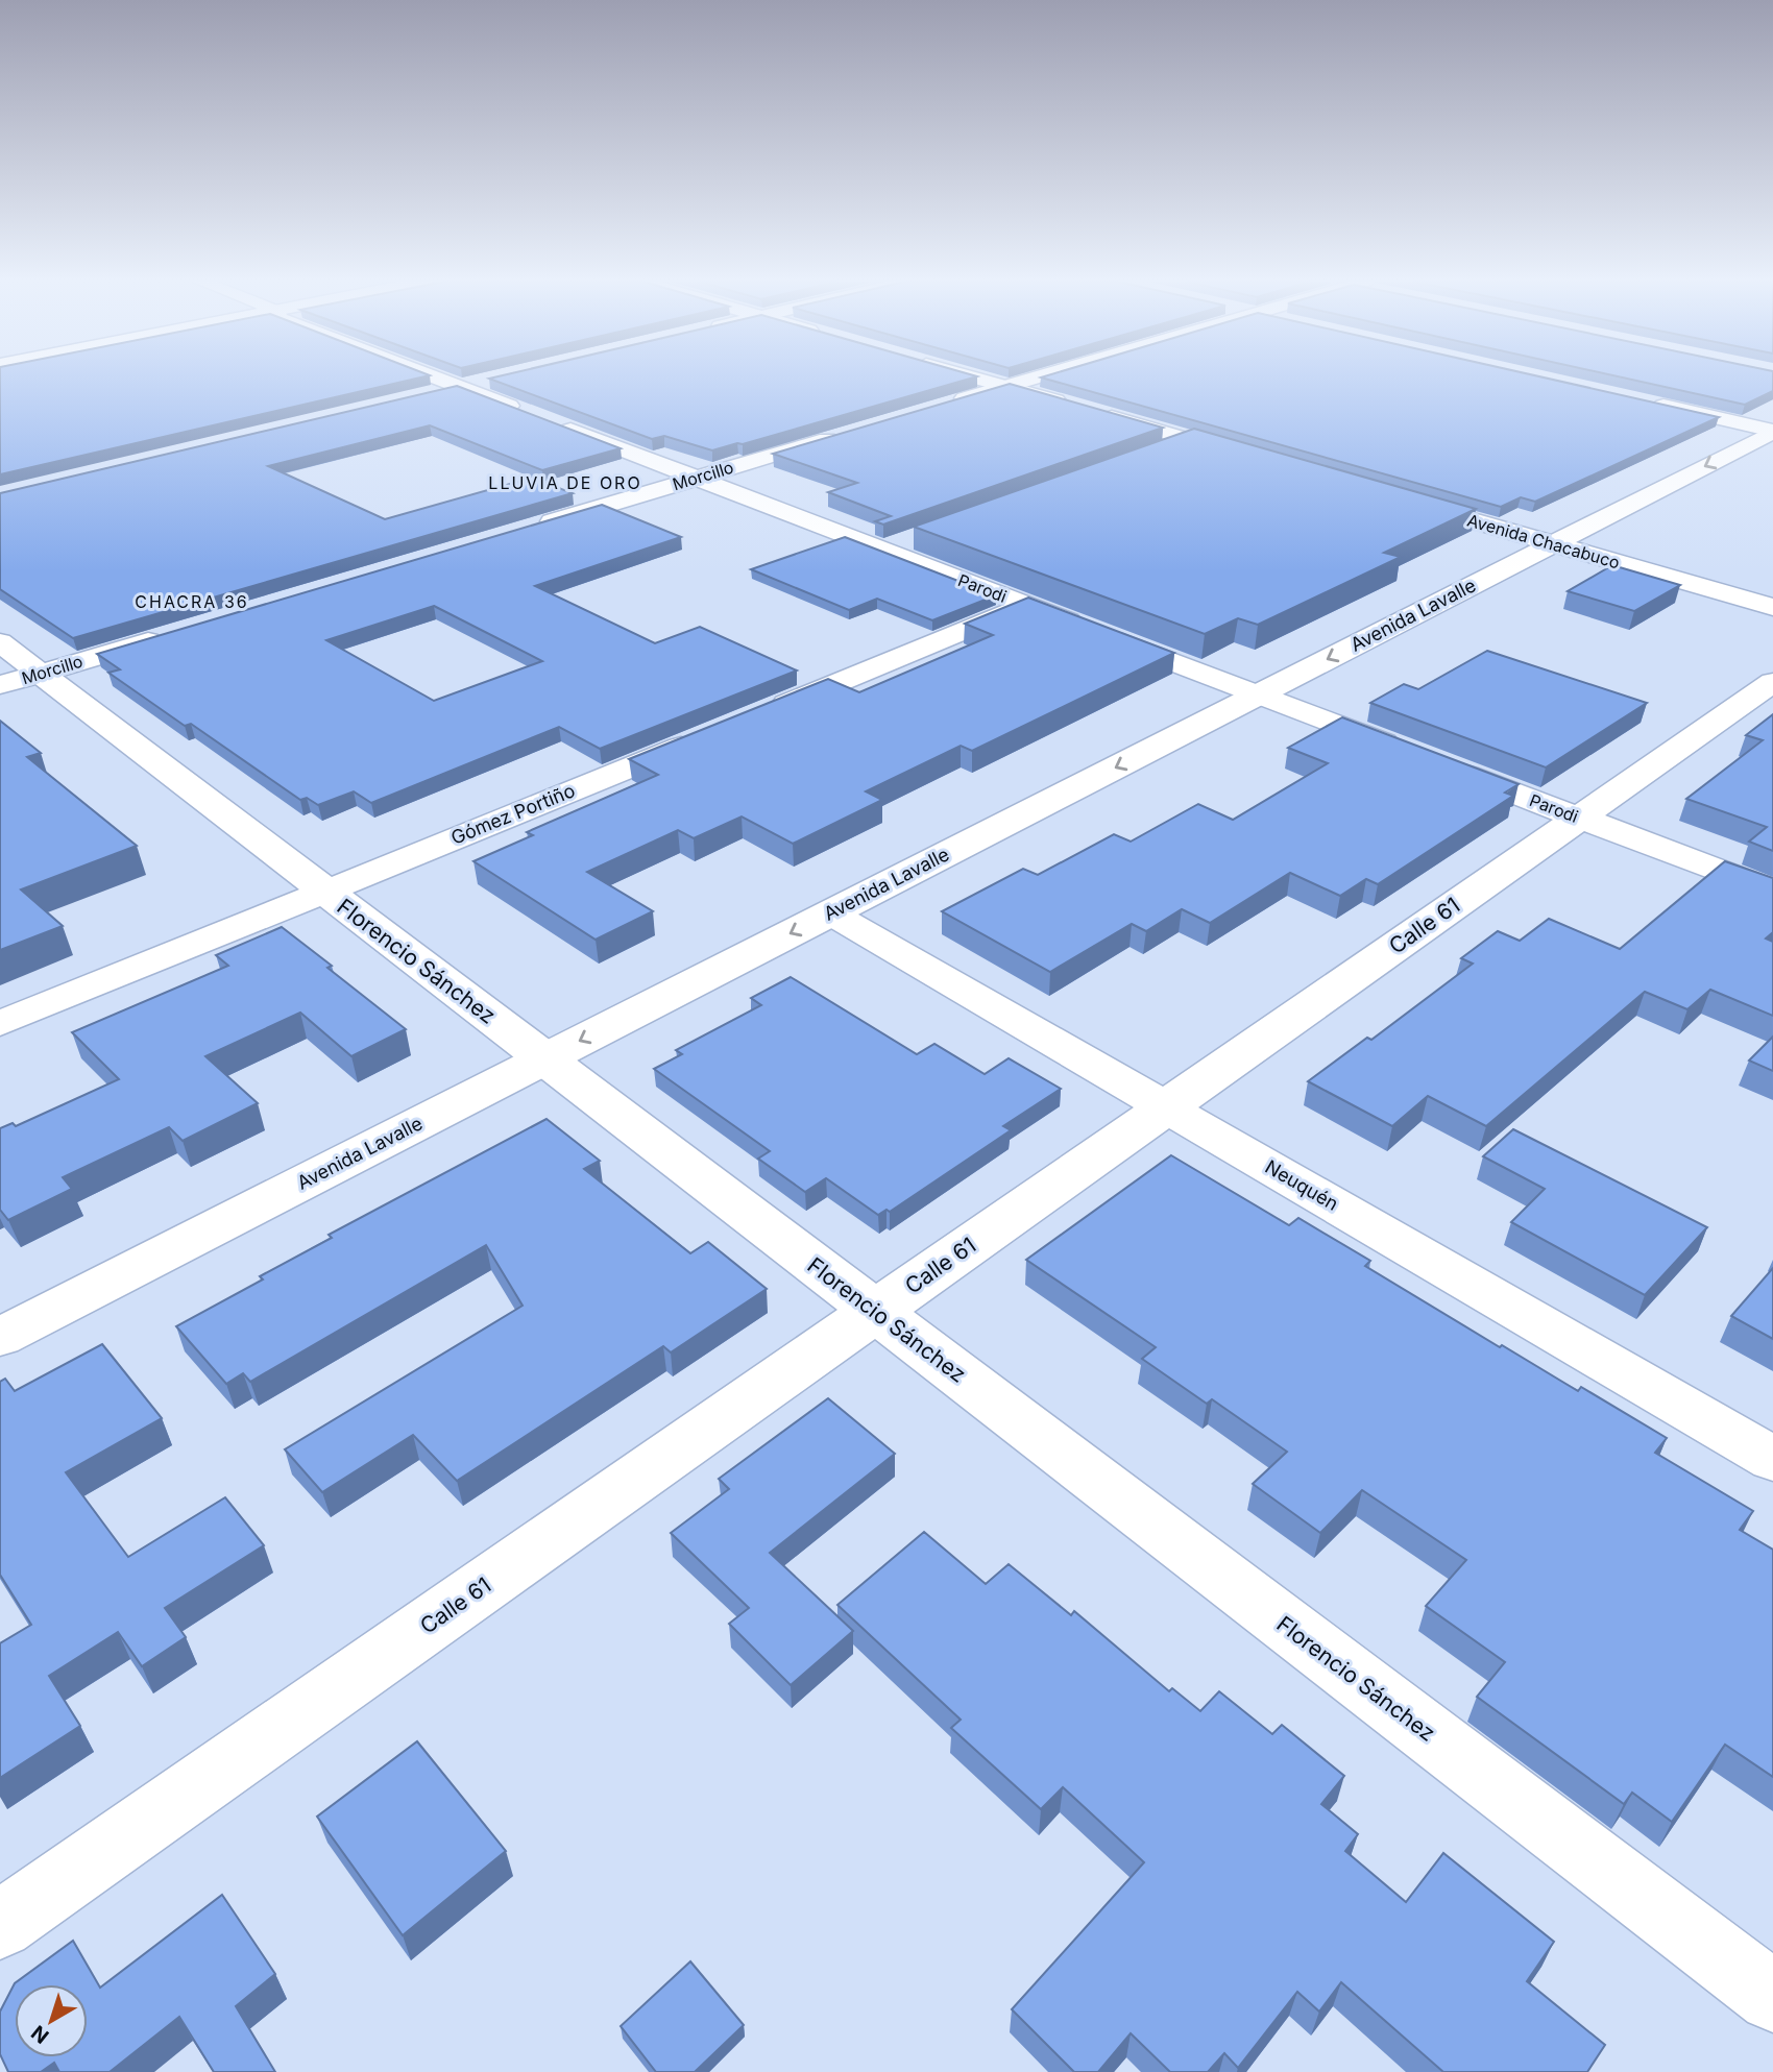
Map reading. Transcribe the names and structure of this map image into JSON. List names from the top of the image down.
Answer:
{
  "streets": {
    "street": [
      "Morcillo",
      "Avenida Chacabuco",
      "Parodi",
      "Avenida Lavalle",
      "Gómez Portiño",
      "Calle 61",
      "Florencio Sánchez",
      "Neuquén"
    ]
  },
  "crossings": [
    ["Morcillo", "Parodi"],
    ["Morcillo", "Florencio Sánchez"],
    ["Avenida Chacabuco", "Avenida Lavalle"],
    ["Parodi", "Avenida Lavalle"],
    ["Parodi", "Calle 61"],
    ["Avenida Lavalle", "Florencio Sánchez"],
    ["Avenida Lavalle", "Neuquén"],
    ["Gómez Portiño", "Florencio Sánchez"],
    ["Calle 61", "Florencio Sánchez"],
    ["Calle 61", "Neuquén"]
  ],
  "one_way": ["Avenida Lavalle"],
  "districts": ["LLUVIA DE ORO", "CHACRA 36"],
  "north": "bottom left"
}
